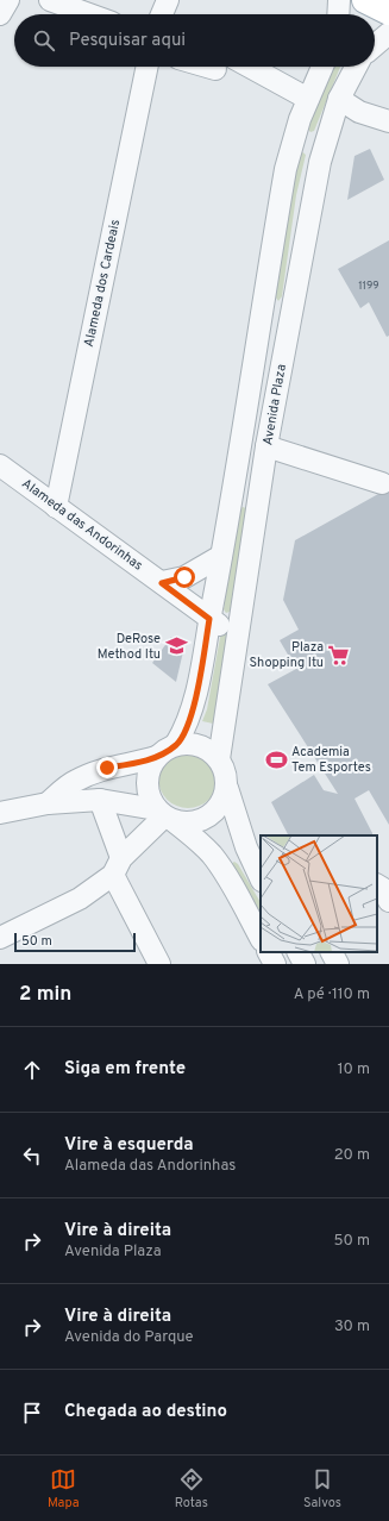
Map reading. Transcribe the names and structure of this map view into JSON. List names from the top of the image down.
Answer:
{
  "streets": {
    "street": ["Alameda dos Cardeais", "Avenida Plaza", "Alameda das Andorinhas"]
  },
  "crossings": [
    ["Alameda dos Cardeais", "Alameda das Andorinhas"],
    ["Avenida Plaza", "Alameda das Andorinhas"]
  ],
  "places": {
    "school or university": ["DeRose Method Itu"],
    "supermarket": ["Plaza Shopping Itu"],
    "sports": ["Academia Tem Esportes"]
  },
  "house_numbers": ["1199"],
  "scale_bar": "50 m",
  "page": {
    "search": "Pesquisar aqui",
    "scale": "50 m",
    "heading": ["2 min", "A pé · 110 m"],
    "list": [
      ["Siga em frente", "10 m"],
      ["Vire à esquerda", "Alameda das Andorinhas", "20 m"],
      ["Vire à direita", "Avenida Plaza", "50 m"],
      ["Vire à direita", "Avenida do Parque", "30 m"],
      "Chegada ao destino"
    ],
    "nav": ["Mapa", "Rotas", "Salvos"]
  }
}
